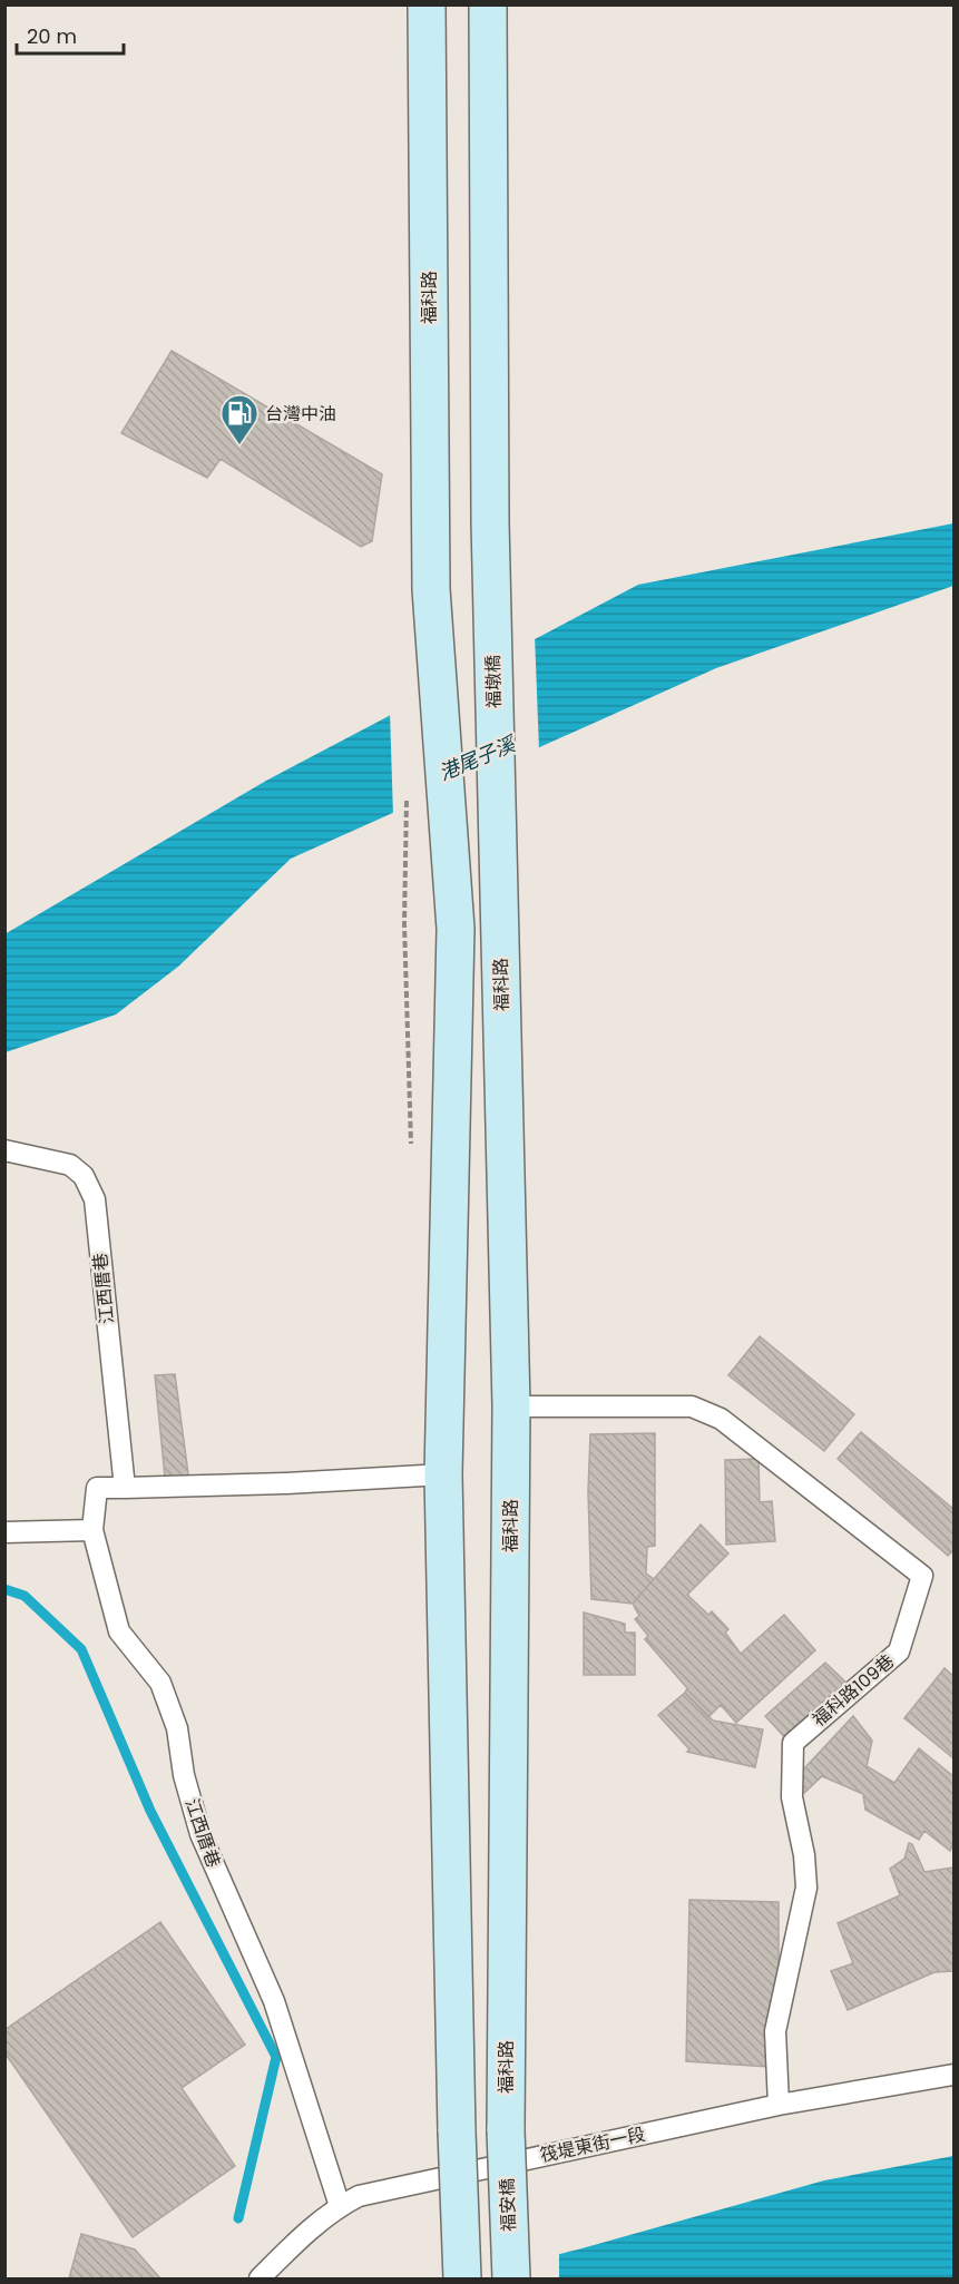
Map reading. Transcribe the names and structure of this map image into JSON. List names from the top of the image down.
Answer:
{
  "streets": {
    "street": ["福科路", "福墩橋", "福安橋"],
    "lane": ["江西厝巷", "福科路109巷", "筏堤東街一段"]
  },
  "crossings": [
    ["福科路", "福墩橋"],
    ["福科路", "江西厝巷"],
    ["福科路", "福科路109巷"],
    ["福科路", "福安橋"],
    ["江西厝巷", "筏堤東街一段"],
    ["福科路109巷", "筏堤東街一段"]
  ],
  "water": ["港尾子溪"],
  "places": {
    "fuel station": ["台灣中油"]
  },
  "scale_bar": "20 m"
}
